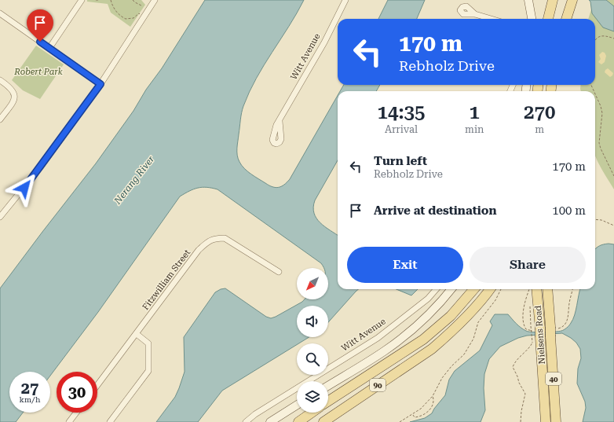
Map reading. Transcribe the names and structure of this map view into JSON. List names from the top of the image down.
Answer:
{
  "streets": {
    "main road": ["Nielsens Road", "40", "90"],
    "street": ["Witt Avenue", "Fitzwilliam Street"]
  },
  "water": ["Nerang River"],
  "parks": ["Robert Park"],
  "north": "bottom left",
  "page": {
    "turn": ["170 m", "Rebholz Drive"],
    "eta": [
      "14:35",
      "Arrival",
      "1",
      "min",
      "270",
      "m"
    ],
    "list": [
      {
        "name": "Turn left",
        "note": "Rebholz Drive",
        "value": "170 m"
      },
      {
        "name": "Arrive at destination",
        "value": "100 m"
      }
    ],
    "buttons": ["Exit", "Share"],
    "speed": "27 km/h",
    "limit": "30"
  }
}
